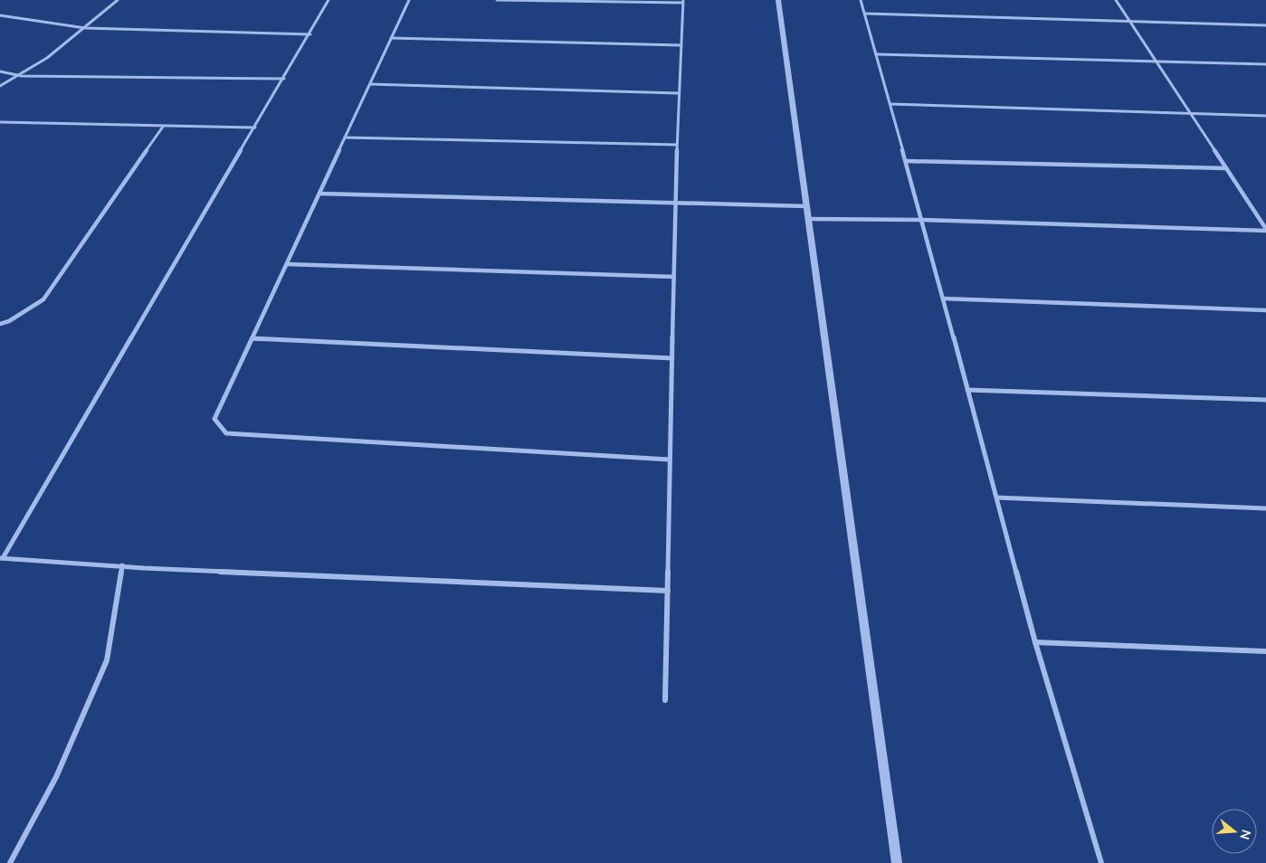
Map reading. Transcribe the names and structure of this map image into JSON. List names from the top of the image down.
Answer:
{
  "north": "right"
}
